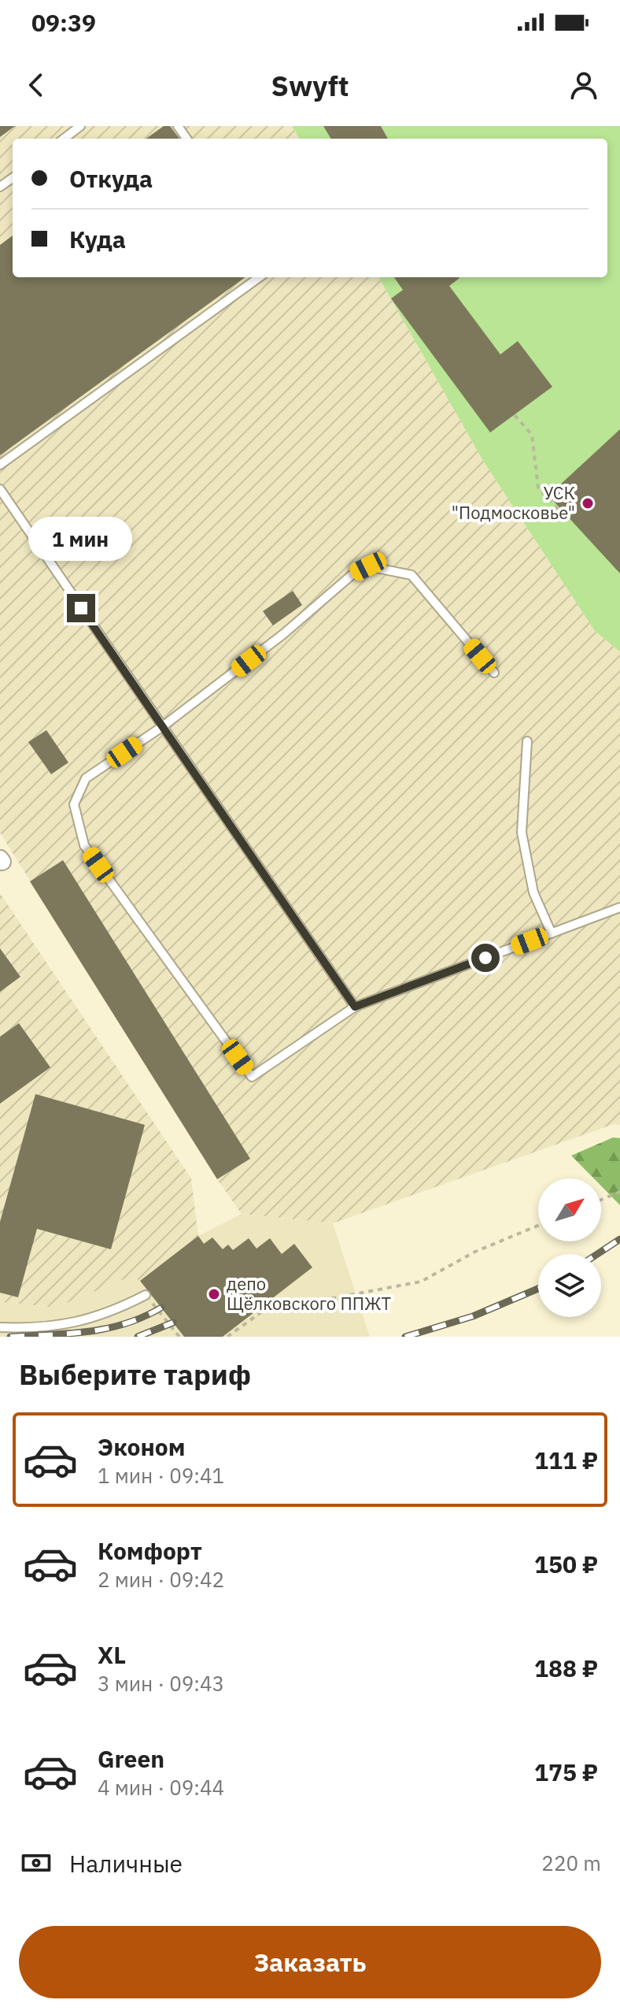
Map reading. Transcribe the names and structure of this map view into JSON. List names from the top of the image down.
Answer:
{
  "places": ["УСК \"Подмосковье\"", "депо Щёлковского ППЖТ"],
  "north": "top right",
  "page": {
    "status": "09:39",
    "header": "Swyft",
    "banner": ["Откуда", "Куда"],
    "bubble": "1 мин",
    "heading": "Выберите тариф",
    "list": [
      {
        "name": "Эконом",
        "note": "1 мин · 09:41",
        "value": "111 ₽"
      },
      {
        "name": "Комфорт",
        "note": "2 мин · 09:42",
        "value": "150 ₽"
      },
      {
        "name": "XL",
        "note": "3 мин · 09:43",
        "value": "188 ₽"
      },
      {
        "name": "Green",
        "note": "4 мин · 09:44",
        "value": "175 ₽"
      }
    ],
    "pay": ["Наличные", "220 m"],
    "buttons": "Заказать"
  }
}
